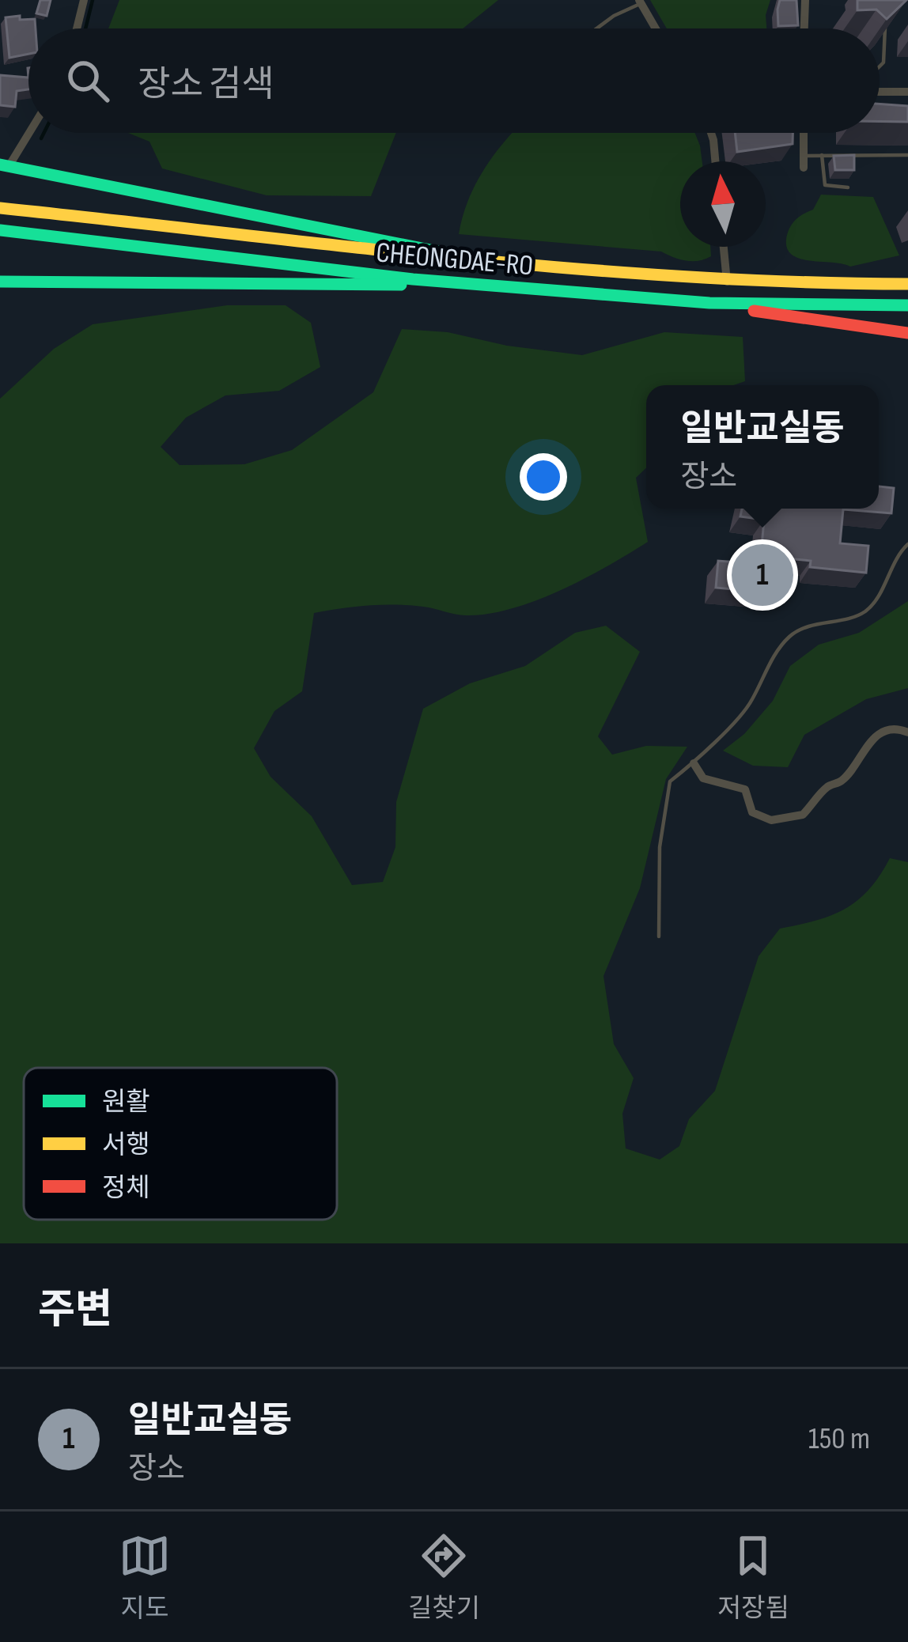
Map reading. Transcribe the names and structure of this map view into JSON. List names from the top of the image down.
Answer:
{
  "streets": {
    "street": ["CHEONGDAE-RO"]
  },
  "legend": ["원활", "서행", "정체"],
  "north": "top",
  "page": {
    "search": "장소 검색",
    "popup": ["일반교실동", "장소"],
    "pins": "1",
    "heading": "주변",
    "list": [
      {
        "mark": "1",
        "name": "일반교실동",
        "note": "장소",
        "value": "150 m"
      }
    ],
    "nav": ["지도", "길찾기", "저장됨"]
  }
}
